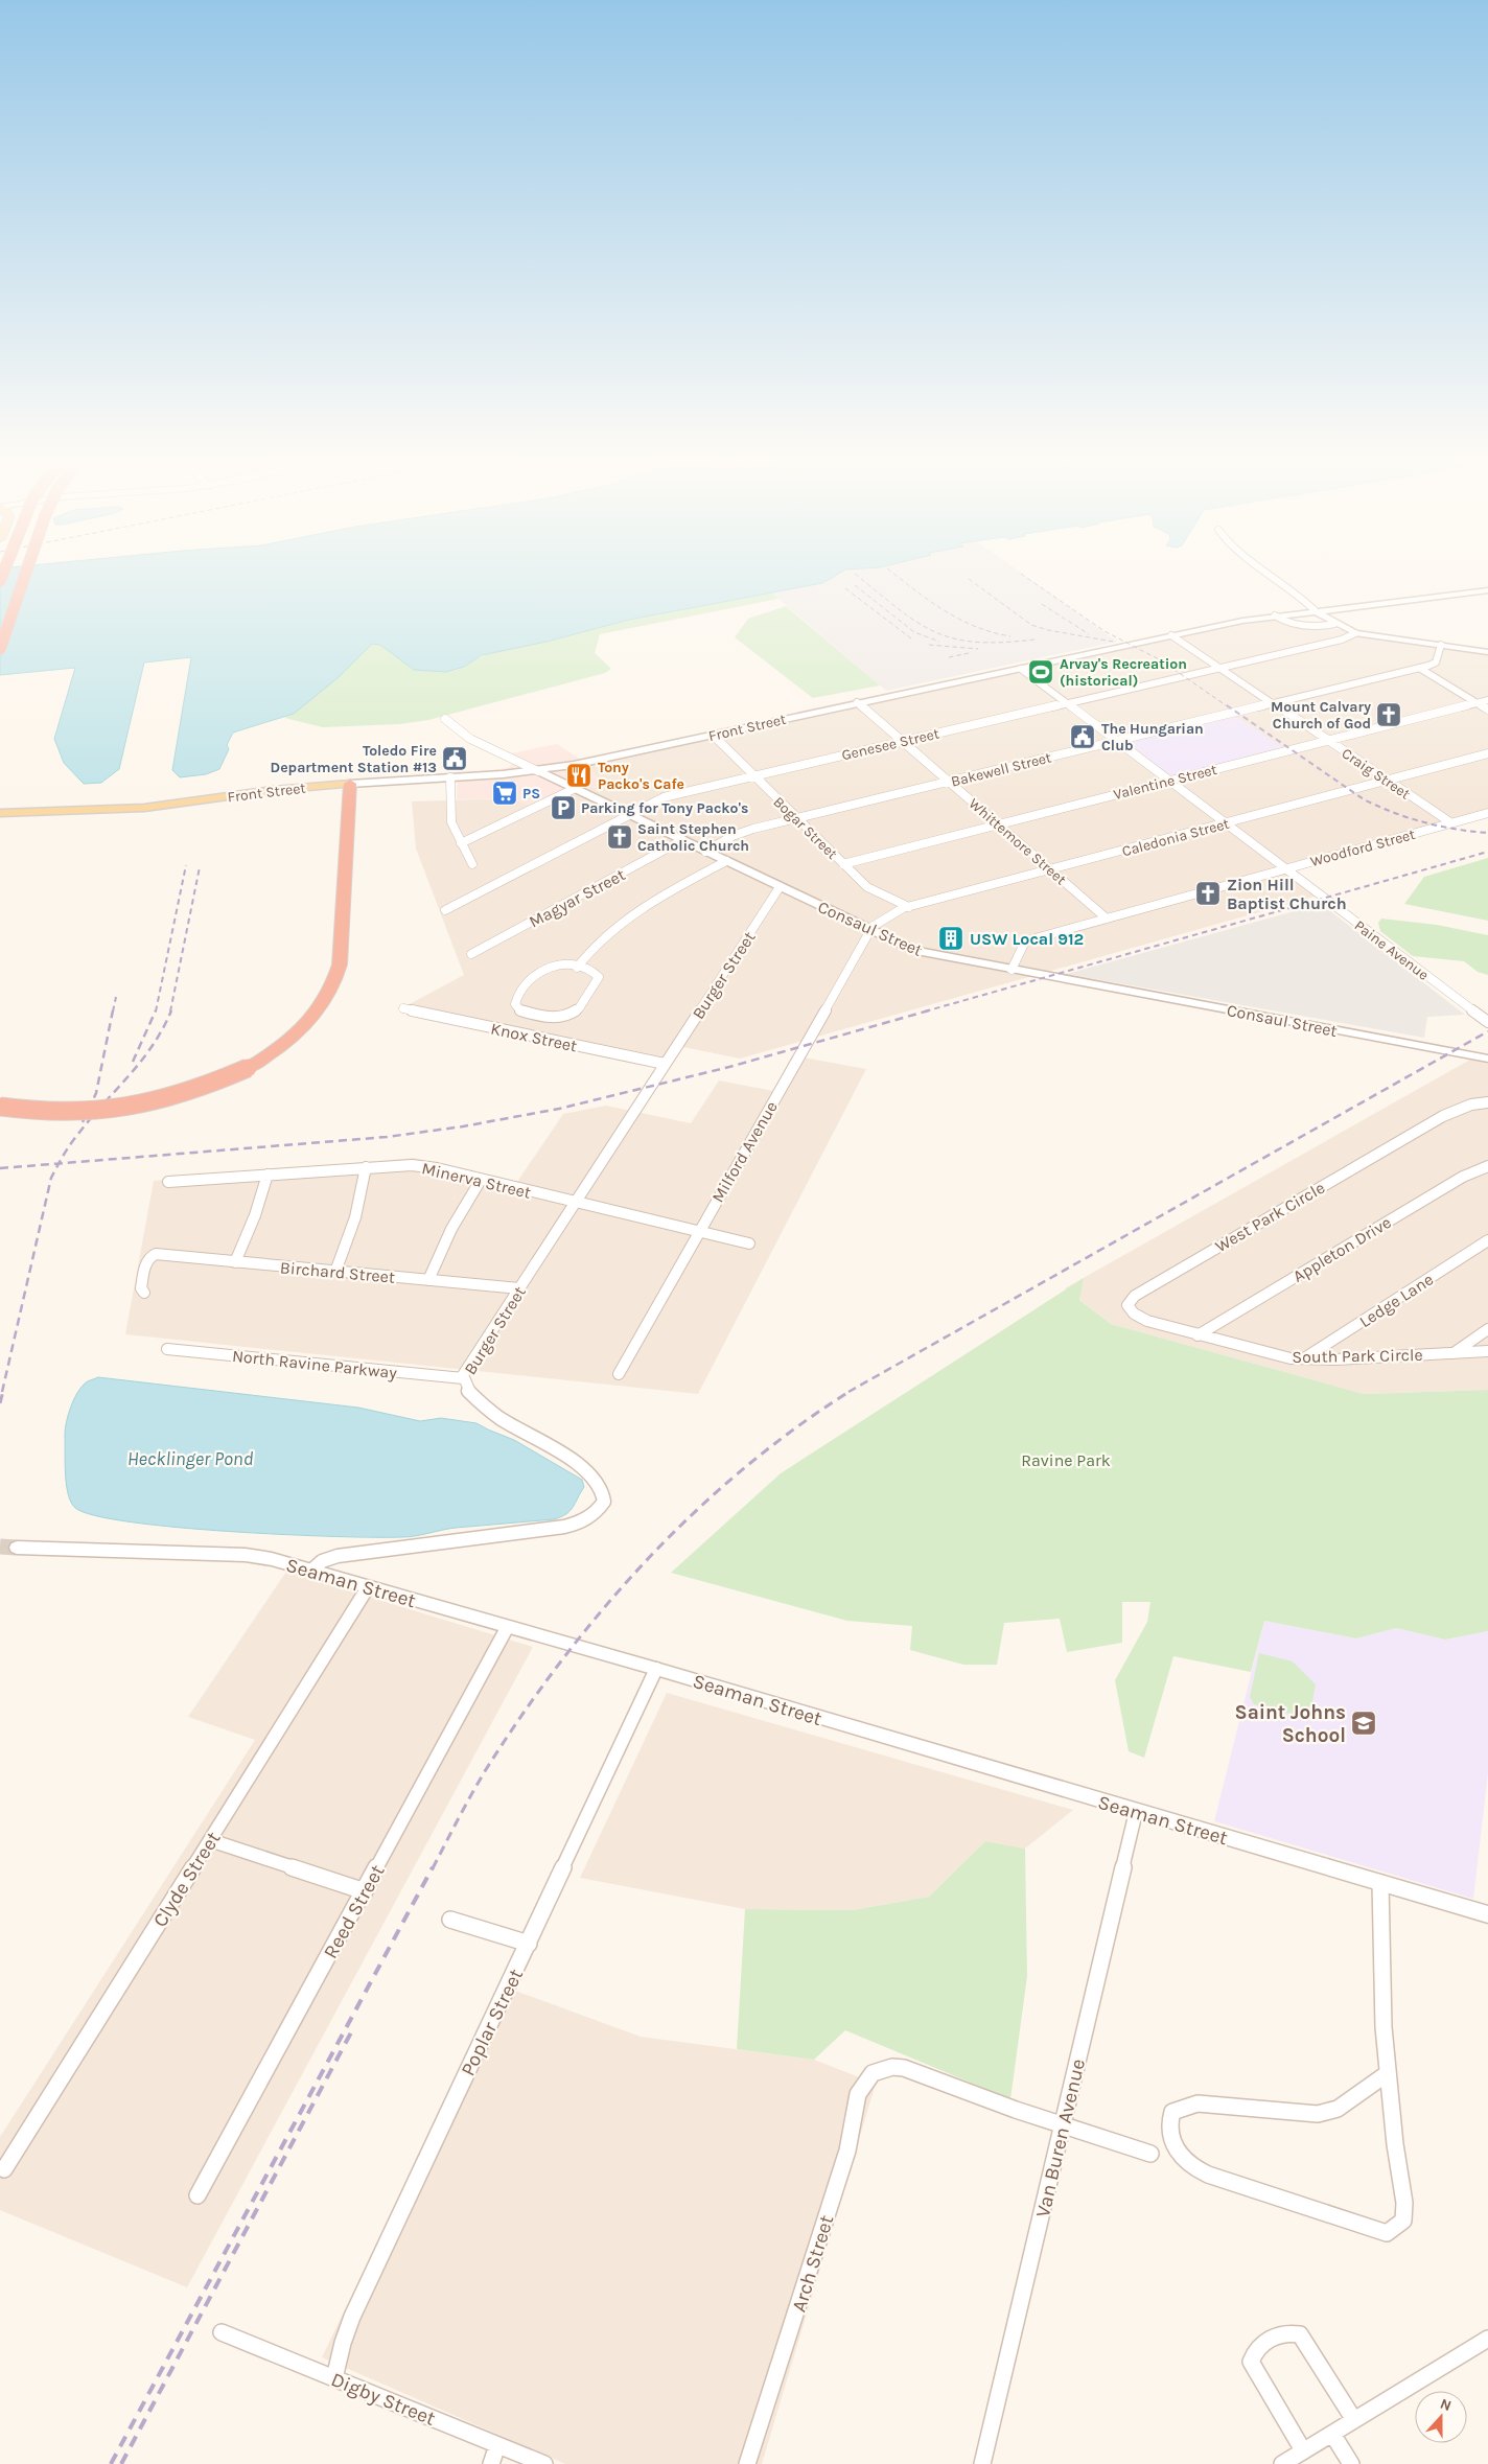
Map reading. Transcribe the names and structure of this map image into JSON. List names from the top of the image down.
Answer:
{
  "streets": {
    "main road": ["Front Street"],
    "street": [
      "Genesee Street",
      "Bakewell Street",
      "Craig Street",
      "Valentine Street",
      "Bogar Street",
      "Caledonia Street",
      "Whittemore Street",
      "Woodford Street",
      "Magyar Street",
      "Consaul Street",
      "Paine Avenue",
      "Burger Street",
      "Knox Street",
      "Milford Avenue",
      "Minerva Street",
      "West Park Circle",
      "Appleton Drive",
      "Birchard Street",
      "Ledge Lane",
      "South Park Circle",
      "North Ravine Parkway",
      "Seaman Street",
      "Clyde Street",
      "Reed Street",
      "Poplar Street",
      "Van Buren Avenue",
      "Arch Street",
      "Digby Street"
    ]
  },
  "crossings": [
    ["Front Street", "Craig Street"],
    ["Front Street", "Bogar Street"],
    ["Front Street", "Whittemore Street"],
    ["Front Street", "Consaul Street"],
    ["Front Street", "Paine Avenue"],
    ["Genesee Street", "Craig Street"],
    ["Genesee Street", "Bogar Street"],
    ["Genesee Street", "Whittemore Street"],
    ["Genesee Street", "Consaul Street"],
    ["Genesee Street", "Paine Avenue"],
    ["Bakewell Street", "Craig Street"],
    ["Bakewell Street", "Bogar Street"],
    ["Bakewell Street", "Whittemore Street"],
    ["Bakewell Street", "Consaul Street"],
    ["Bakewell Street", "Paine Avenue"],
    ["Craig Street", "Valentine Street"],
    ["Craig Street", "Caledonia Street"],
    ["Craig Street", "Woodford Street"],
    ["Valentine Street", "Bogar Street"],
    ["Valentine Street", "Whittemore Street"],
    ["Valentine Street", "Paine Avenue"],
    ["Bogar Street", "Caledonia Street"],
    ["Caledonia Street", "Whittemore Street"],
    ["Caledonia Street", "Consaul Street"],
    ["Caledonia Street", "Paine Avenue"],
    ["Caledonia Street", "Milford Avenue"],
    ["Whittemore Street", "Woodford Street"],
    ["Woodford Street", "Consaul Street"],
    ["Woodford Street", "Paine Avenue"],
    ["Magyar Street", "Consaul Street"],
    ["Consaul Street", "Burger Street"],
    ["Consaul Street", "Milford Avenue"],
    ["Burger Street", "Knox Street"],
    ["Burger Street", "Minerva Street"],
    ["Burger Street", "Birchard Street"],
    ["Burger Street", "North Ravine Parkway"],
    ["Burger Street", "Seaman Street"],
    ["Milford Avenue", "Minerva Street"],
    ["West Park Circle", "Appleton Drive"],
    ["West Park Circle", "South Park Circle"],
    ["Appleton Drive", "South Park Circle"],
    ["Ledge Lane", "South Park Circle"],
    ["Seaman Street", "Clyde Street"],
    ["Seaman Street", "Reed Street"],
    ["Seaman Street", "Poplar Street"],
    ["Seaman Street", "Van Buren Avenue"],
    ["Poplar Street", "Digby Street"],
    ["Van Buren Avenue", "Arch Street"]
  ],
  "water": ["Hecklinger Pond"],
  "parks": ["Ravine Park"],
  "places": {
    "sports": ["Arvay's Recreation (historical)"],
    "church": ["Mount Calvary Church of God", "Saint Stephen Catholic Church", "Zion Hill Baptist Church"],
    "public building": ["The Hungarian Club", "Toledo Fire Department Station #13"],
    "restaurant": ["Tony Packo's Cafe"],
    "supermarket": ["PS"],
    "parking": ["Parking for Tony Packo's"],
    "building": ["USW Local 912"],
    "school or university": ["Saint Johns School"]
  },
  "north": "top"
}
